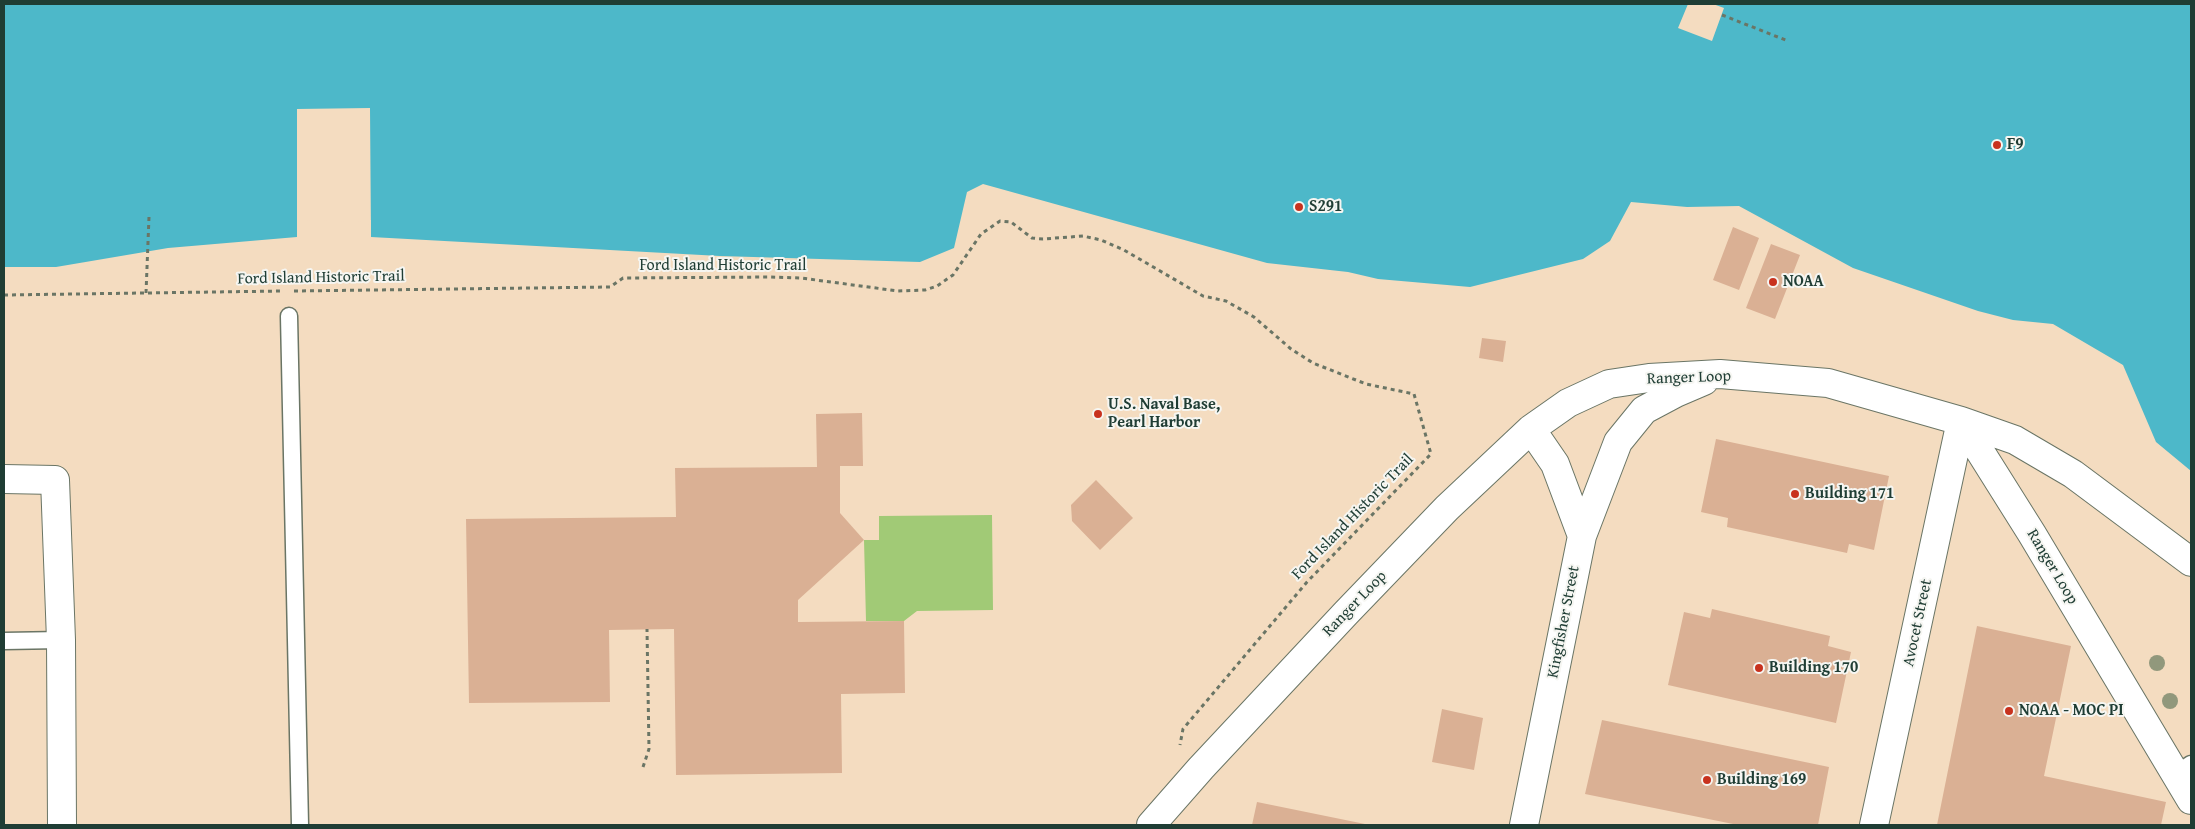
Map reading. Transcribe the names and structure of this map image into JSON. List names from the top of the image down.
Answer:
{
  "streets": {
    "street": ["Ranger Loop", "Kingfisher Street", "Avocet Street"],
    "path": ["Ford Island Historic Trail"]
  },
  "crossings": [
    ["Ranger Loop", "Kingfisher Street"],
    ["Ranger Loop", "Avocet Street"]
  ],
  "places": [
    "F9",
    "S291",
    "NOAA",
    "U.S. Naval Base, Pearl Harbor",
    "Building 171",
    "Building 170",
    "NOAA - MOC PI",
    "Building 169"
  ]
}
